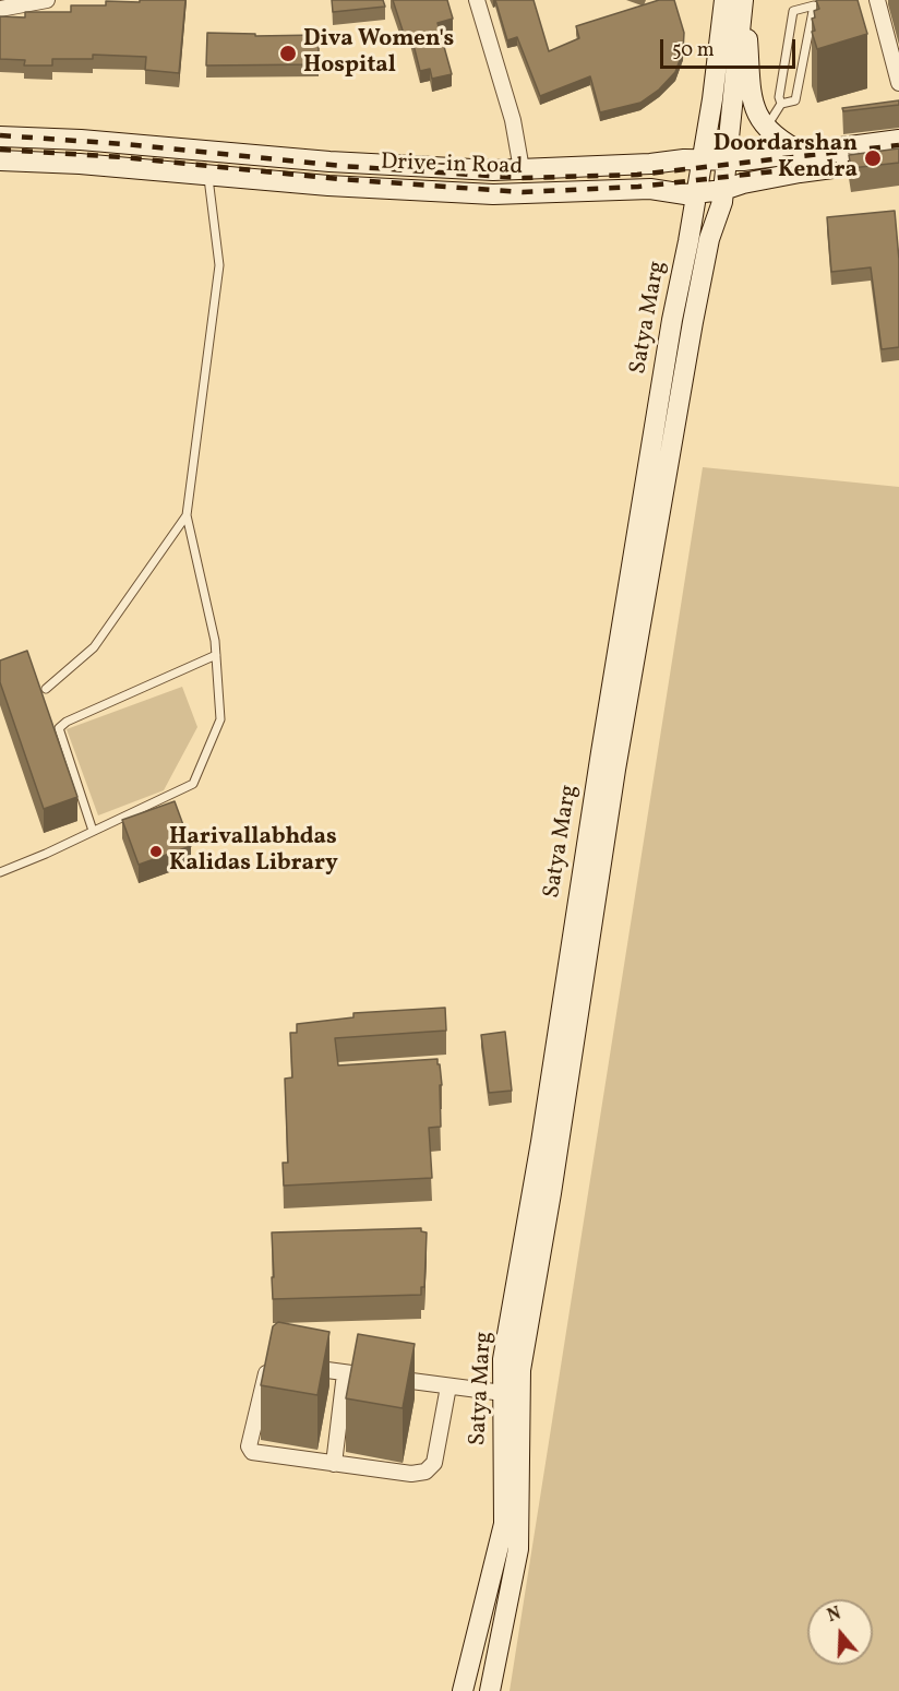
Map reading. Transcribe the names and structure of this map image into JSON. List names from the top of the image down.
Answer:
{
  "streets": {
    "main road": ["Drive-in Road", "Satya Marg"]
  },
  "crossings": [
    ["Drive-in Road", "Satya Marg"]
  ],
  "places": ["Diva Women's Hospital", "Doordarshan Kendra", "Harivallabhdas Kalidas Library"],
  "scale_bar": "50 m",
  "north": "top"
}
